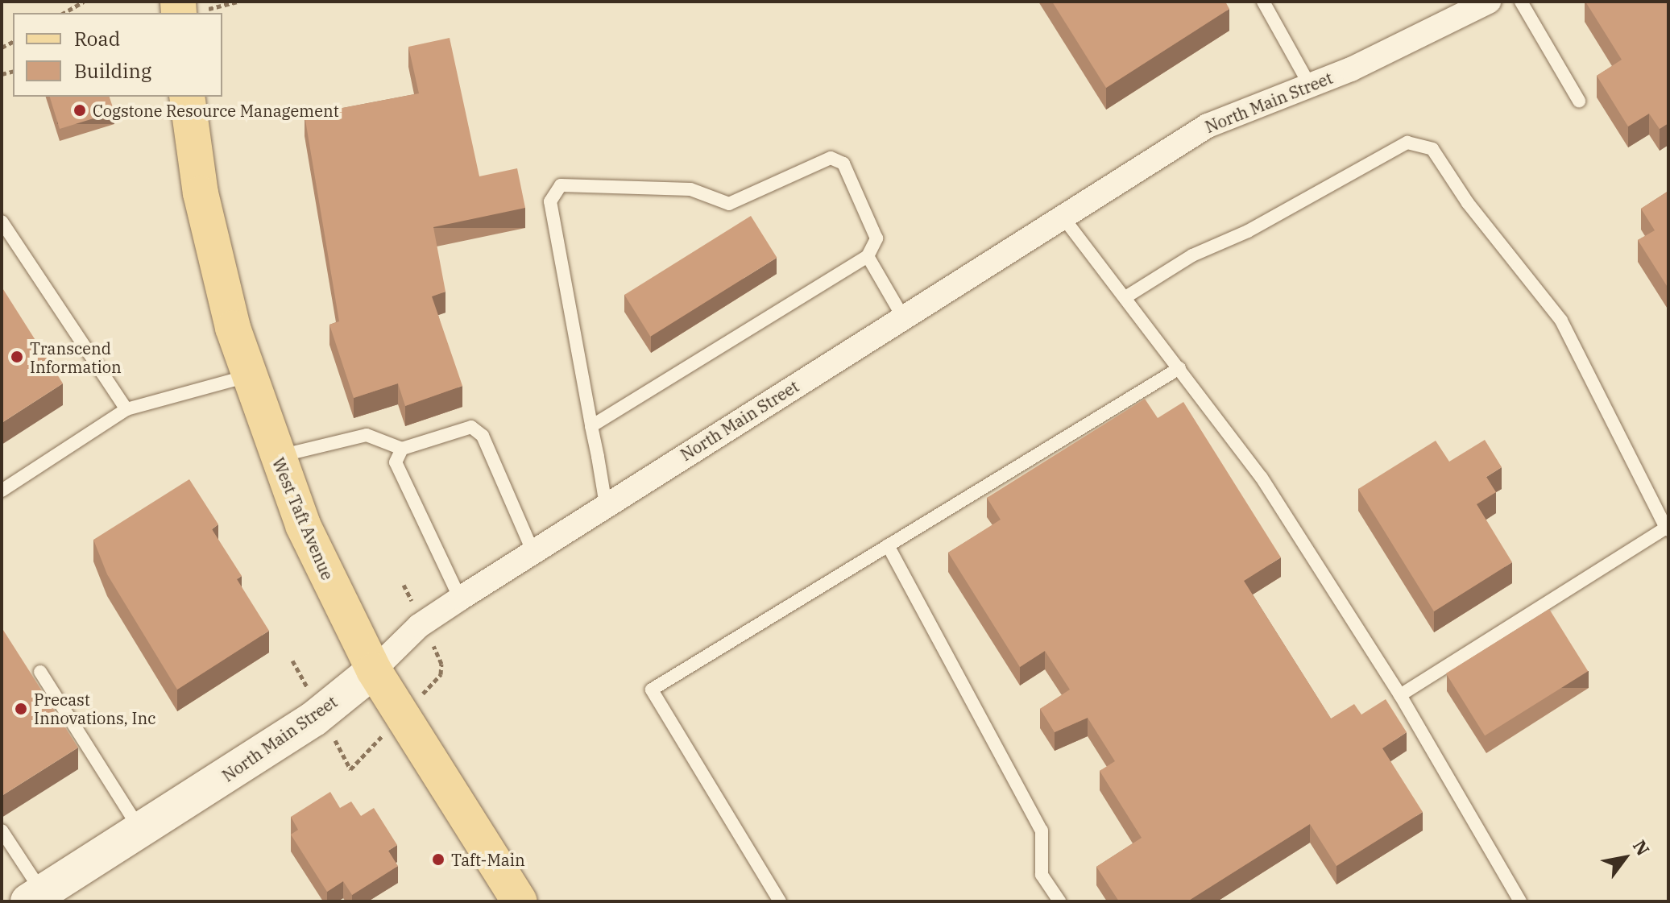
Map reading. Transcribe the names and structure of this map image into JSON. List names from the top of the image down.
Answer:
{
  "streets": {
    "main road": ["North Main Street", "West Taft Avenue"]
  },
  "crossings": [
    ["North Main Street", "West Taft Avenue"]
  ],
  "places": [
    "Cogstone Resource Management",
    "Transcend Information",
    "Precast Innovations, Inc",
    "Taft-Main"
  ],
  "legend": ["Road", "Building"],
  "north": "top right"
}
